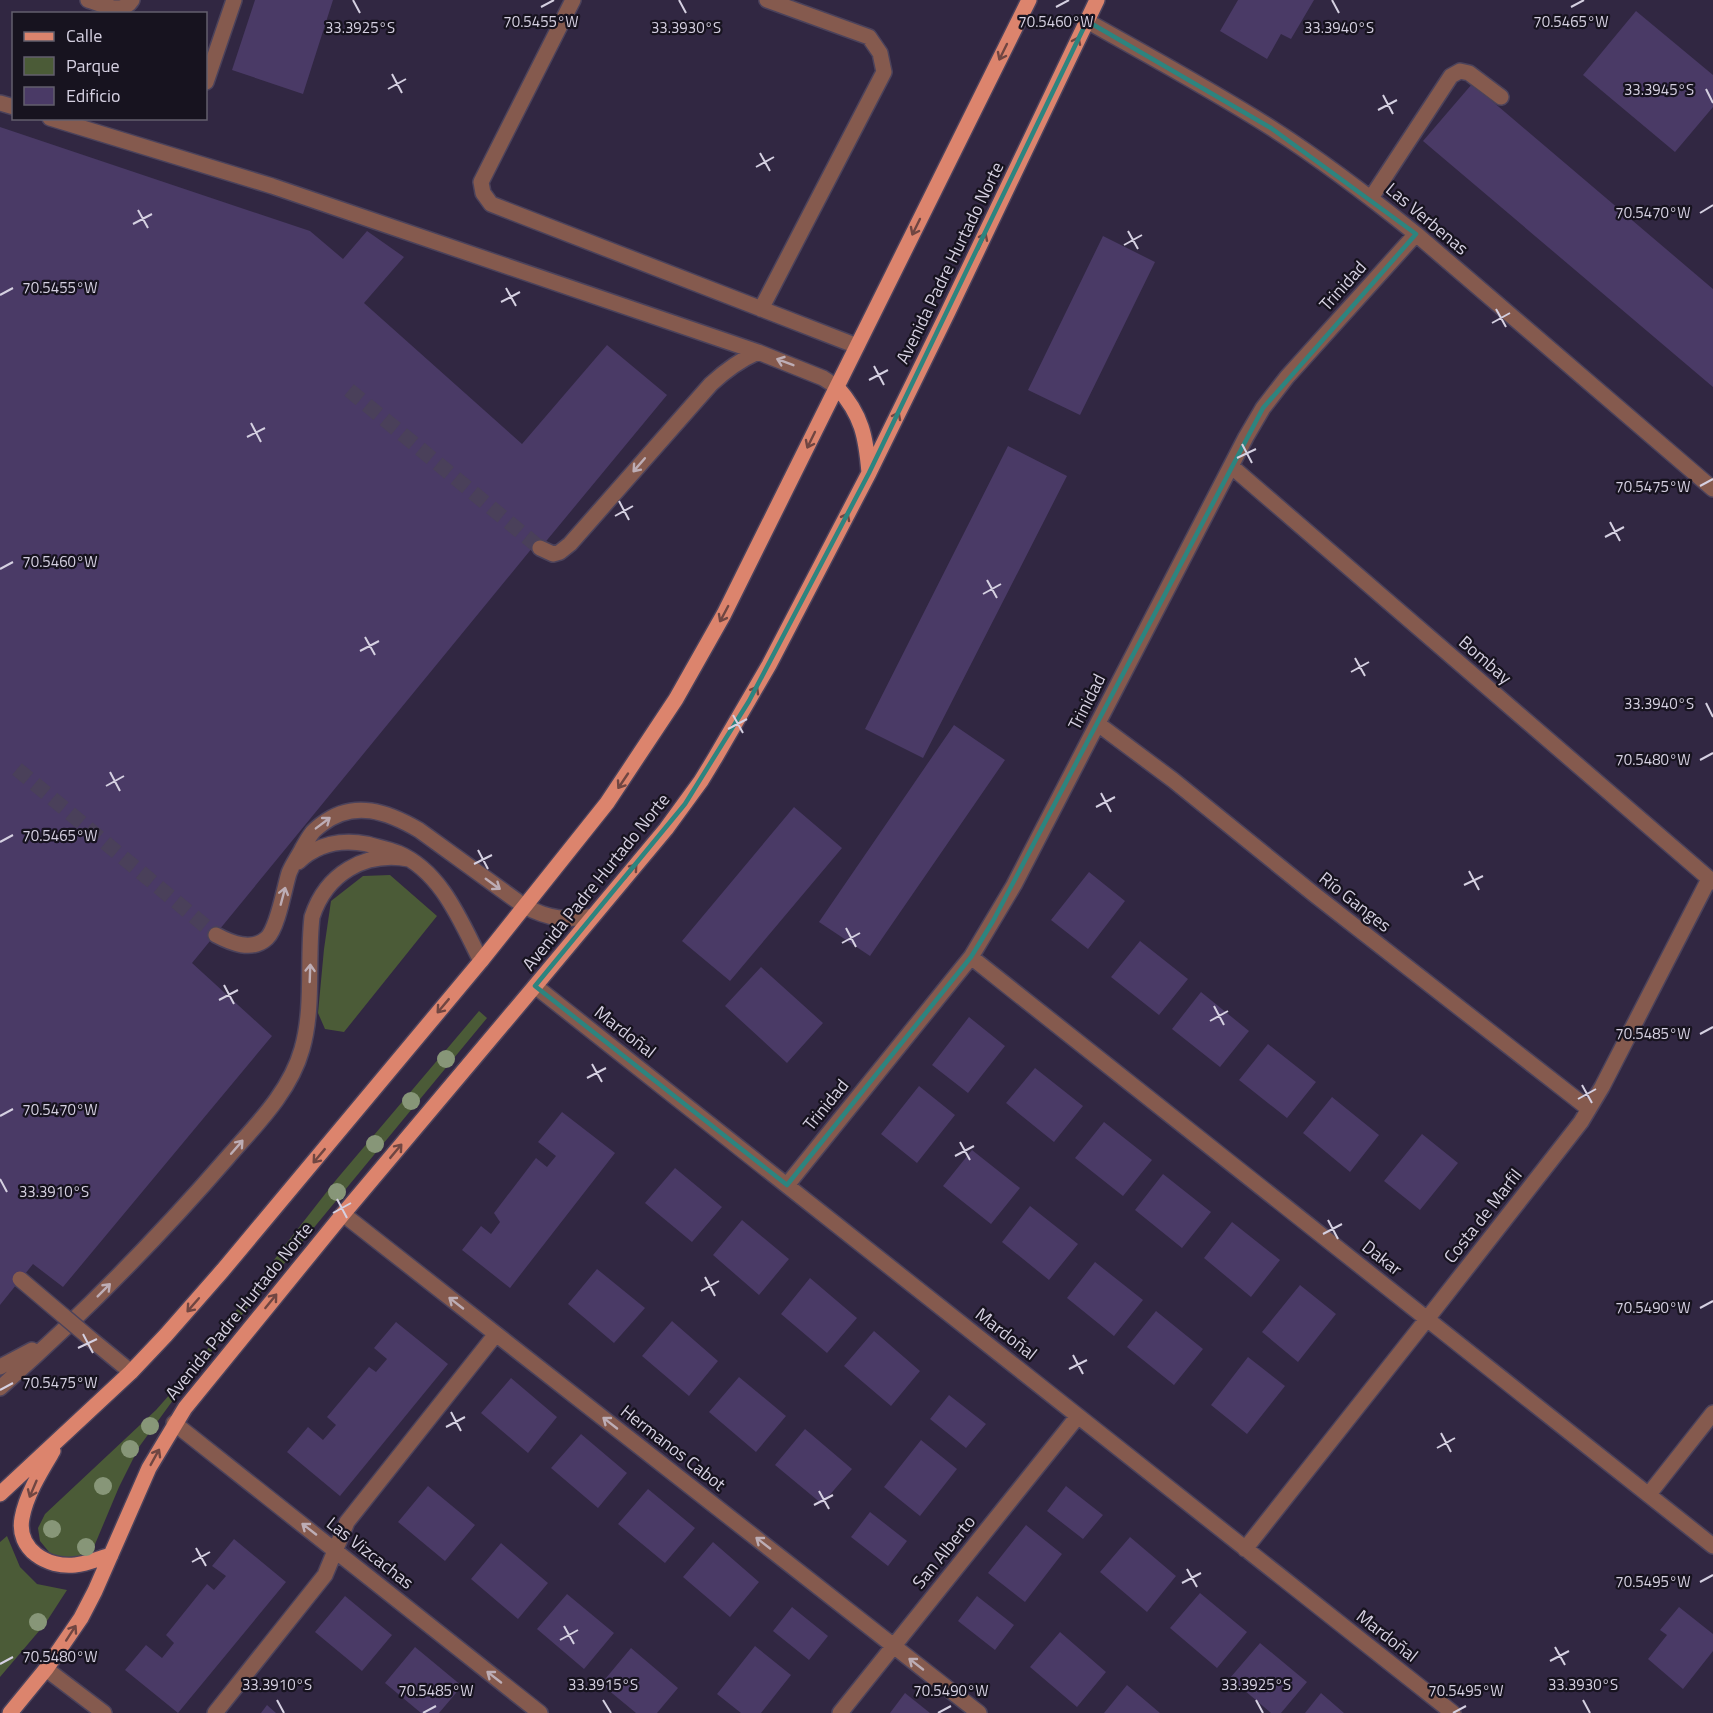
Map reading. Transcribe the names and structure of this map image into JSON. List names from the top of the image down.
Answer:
{
  "streets": {
    "main road": ["Avenida Padre Hurtado Norte"],
    "street": [
      "Las Verbenas",
      "Trinidad",
      "Bombay",
      "Río Ganges",
      "Mardoñal",
      "Costa de Marfil",
      "Dakar",
      "Hermanos Cabot",
      "San Alberto",
      "Las Vizcachas"
    ]
  },
  "crossings": [
    ["Las Verbenas", "Avenida Padre Hurtado Norte"],
    ["Las Verbenas", "Trinidad"],
    ["Avenida Padre Hurtado Norte", "Mardoñal"],
    ["Avenida Padre Hurtado Norte", "Hermanos Cabot"],
    ["Avenida Padre Hurtado Norte", "Las Vizcachas"],
    ["Trinidad", "Bombay"],
    ["Trinidad", "Río Ganges"],
    ["Trinidad", "Mardoñal"],
    ["Trinidad", "Dakar"],
    ["Bombay", "Costa de Marfil"],
    ["Río Ganges", "Costa de Marfil"],
    ["Mardoñal", "Costa de Marfil"],
    ["Mardoñal", "San Alberto"],
    ["Costa de Marfil", "Dakar"],
    ["Hermanos Cabot", "San Alberto"]
  ],
  "one_way": ["Hermanos Cabot", "Las Vizcachas"],
  "legend": ["Calle", "Parque", "Edificio"],
  "coordinates": [
    "70.5455°W",
    "70.5465°W",
    "70.5460°W",
    "33.3930°S",
    "33.3940°S",
    "33.3925°S",
    "33.3945°S",
    "70.5470°W",
    "70.5475°W",
    "70.5480°W",
    "70.5485°W",
    "33.3910°S",
    "70.5490°W",
    "70.5495°W",
    "33.3915°S"
  ]
}
